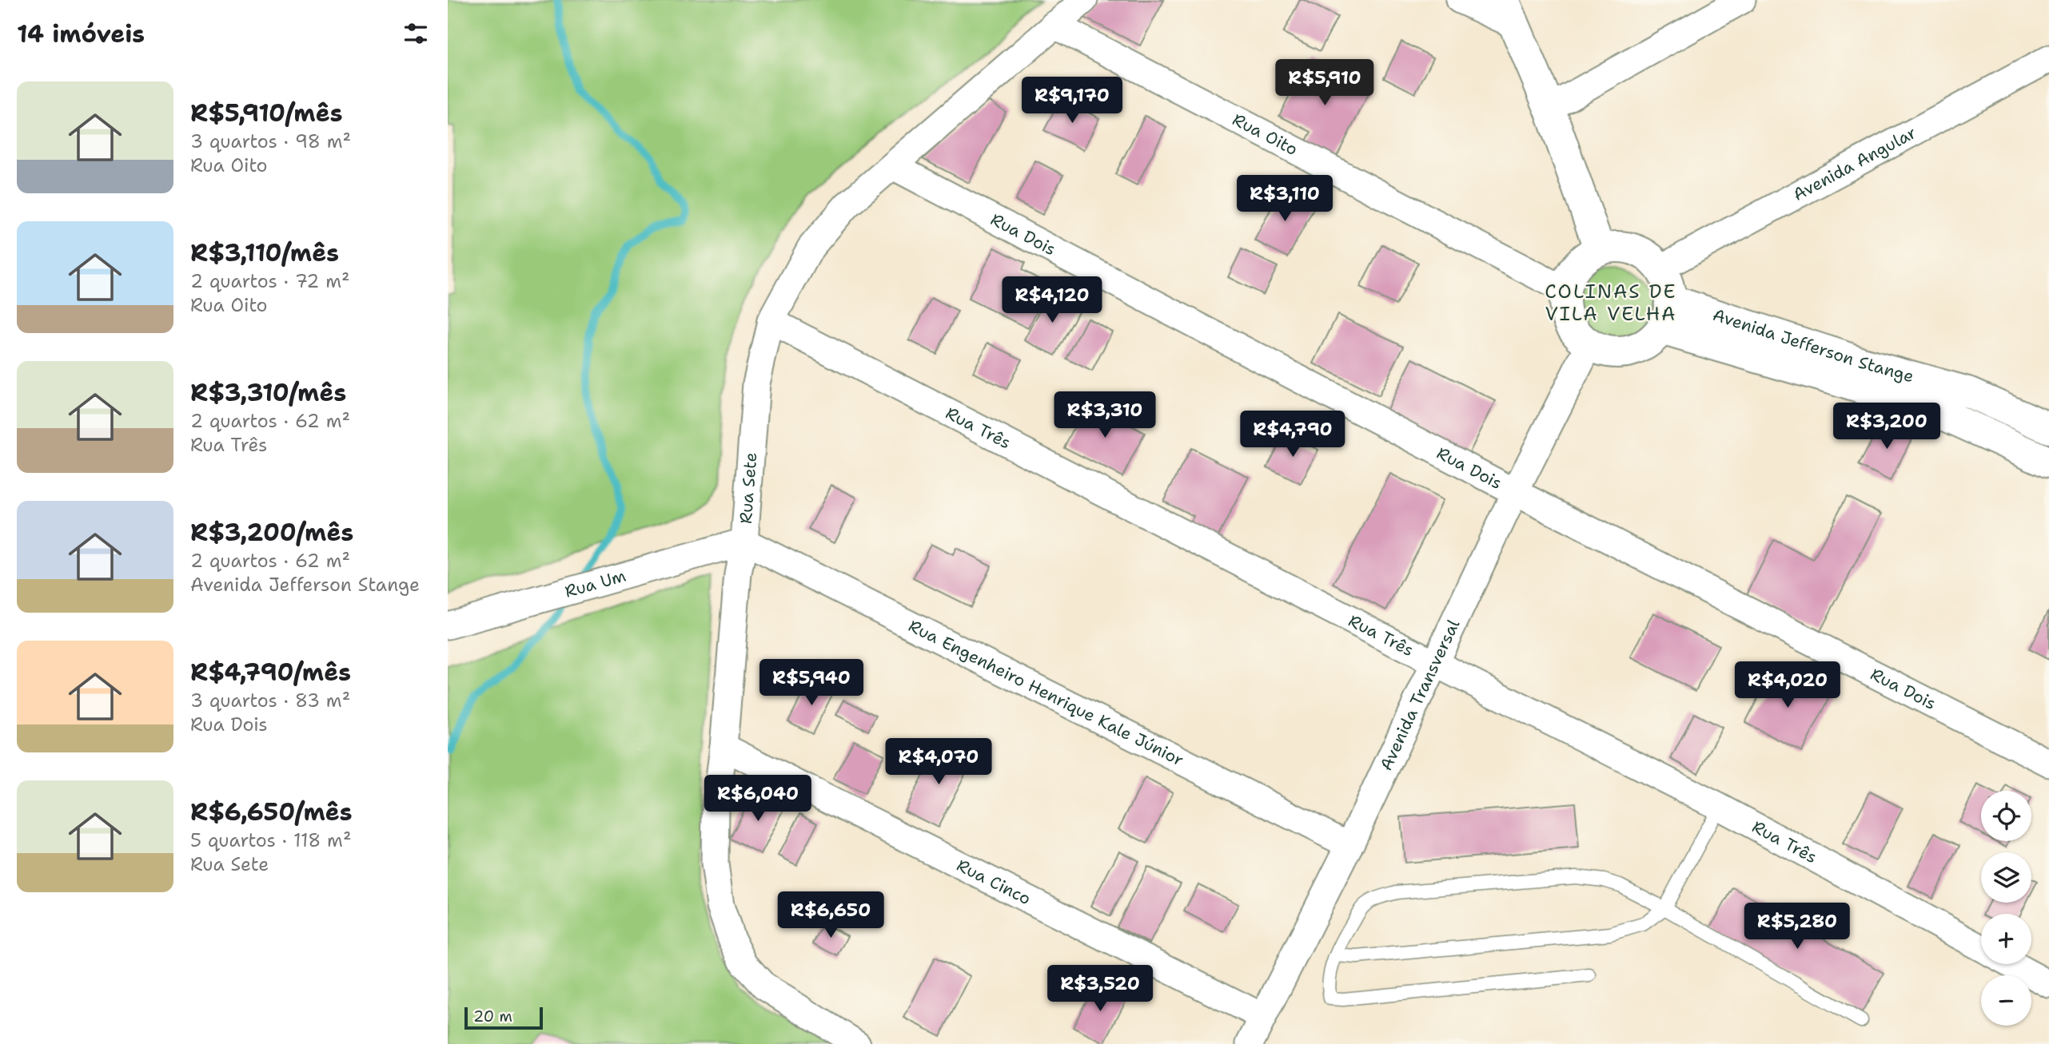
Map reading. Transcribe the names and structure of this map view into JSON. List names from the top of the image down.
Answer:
{
  "streets": {
    "street": [
      "Rua Oito",
      "Avenida Angular",
      "Rua Dois",
      "Avenida Jefferson Stange",
      "Rua Três",
      "Rua Sete",
      "Rua Um",
      "Rua Engenheiro Henrique Kale Júnior",
      "Avenida Transversal",
      "Rua Cinco"
    ]
  },
  "crossings": [
    ["Rua Oito", "Avenida Angular"],
    ["Rua Oito", "Avenida Jefferson Stange"],
    ["Rua Oito", "Rua Sete"],
    ["Rua Oito", "Avenida Transversal"],
    ["Avenida Angular", "Avenida Jefferson Stange"],
    ["Avenida Angular", "Avenida Transversal"],
    ["Rua Dois", "Rua Sete"],
    ["Rua Dois", "Avenida Transversal"],
    ["Avenida Jefferson Stange", "Avenida Transversal"],
    ["Rua Três", "Rua Sete"],
    ["Rua Três", "Avenida Transversal"],
    ["Rua Sete", "Rua Um"],
    ["Rua Sete", "Rua Engenheiro Henrique Kale Júnior"],
    ["Rua Sete", "Rua Cinco"],
    ["Rua Um", "Rua Engenheiro Henrique Kale Júnior"],
    ["Rua Engenheiro Henrique Kale Júnior", "Avenida Transversal"],
    ["Avenida Transversal", "Rua Cinco"]
  ],
  "districts": ["COLINAS DE VILA VELHA"],
  "scale_bar": "20 m",
  "page": {
    "heading": "14 imóveis",
    "price": [
      "R$5,910",
      "R$9,170",
      "R$3,110",
      "R$4,120",
      "R$3,310",
      "R$3,200",
      "R$4,790",
      "R$5,940",
      "R$4,020",
      "R$4,070",
      "R$6,040",
      "R$6,650",
      "R$5,280",
      "R$3,520"
    ],
    "list": [
      {
        "name": "R$5,910/mês",
        "note": "3 quartos · 98 m² · Rua Oito"
      },
      {
        "name": "R$3,110/mês",
        "note": "2 quartos · 72 m² · Rua Oito"
      },
      {
        "name": "R$3,310/mês",
        "note": "2 quartos · 62 m² · Rua Três"
      },
      {
        "name": "R$3,200/mês",
        "note": "2 quartos · 62 m² · Avenida Jefferson Stange"
      },
      {
        "name": "R$4,790/mês",
        "note": "3 quartos · 83 m² · Rua Dois"
      },
      {
        "name": "R$6,650/mês",
        "note": "5 quartos · 118 m² · Rua Sete"
      }
    ],
    "map_buttons": ["+", "−"],
    "scale": "20 m"
  }
}
